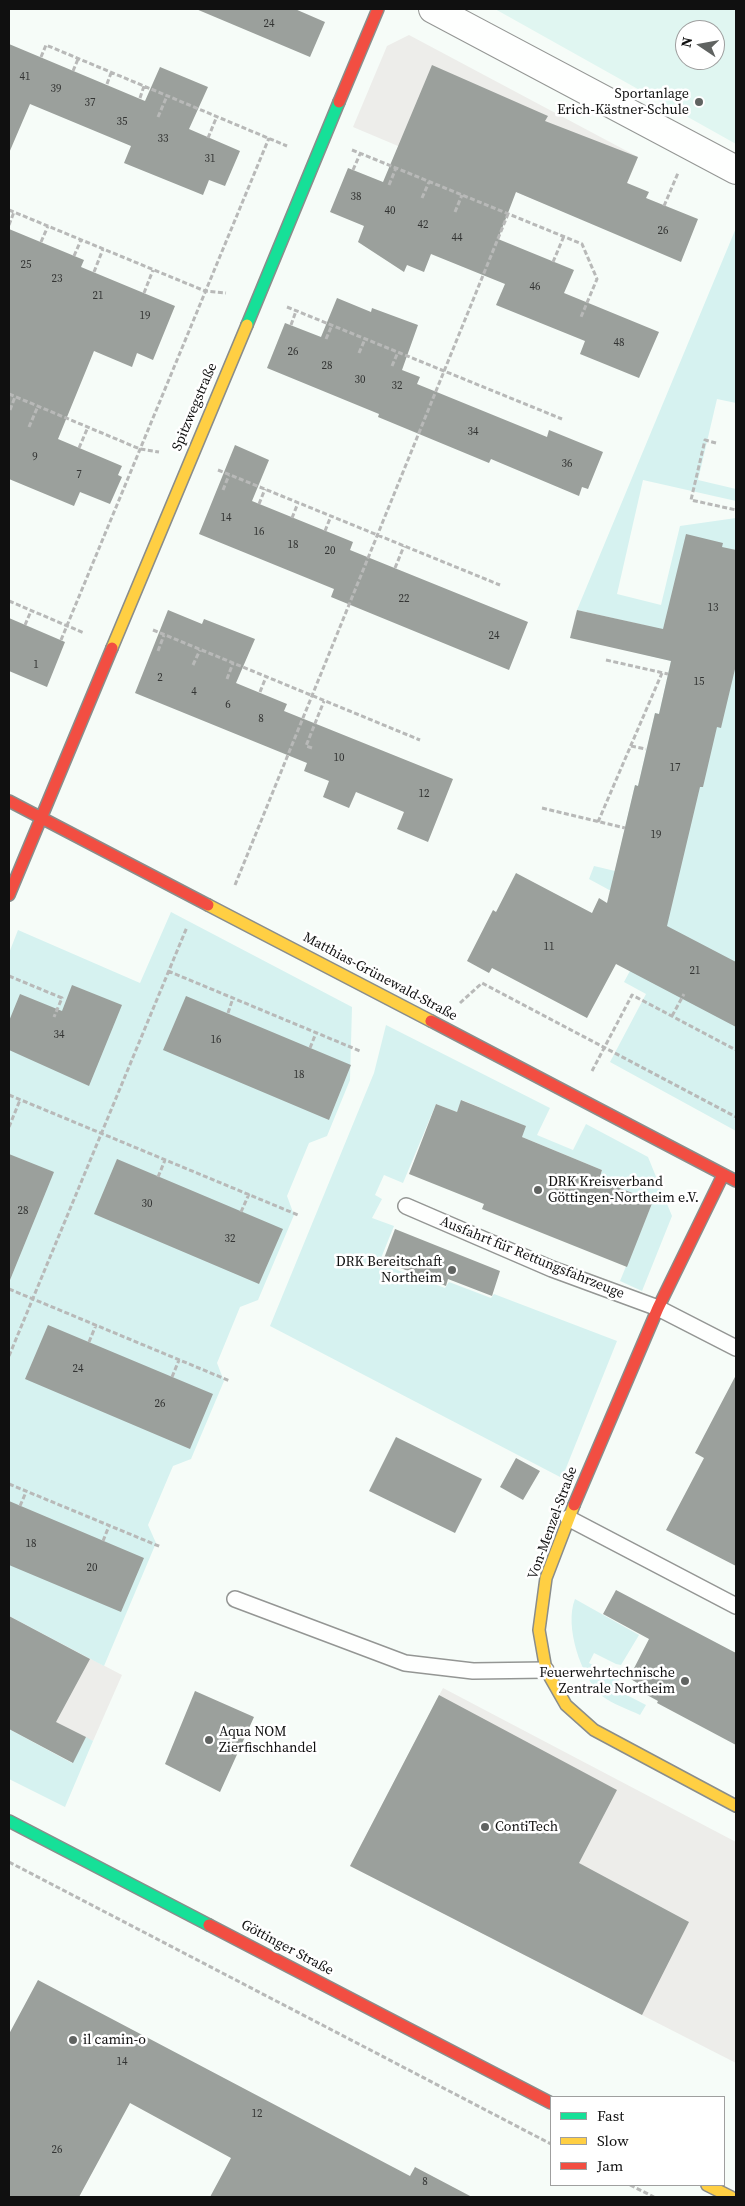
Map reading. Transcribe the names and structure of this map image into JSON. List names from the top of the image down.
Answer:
{
  "streets": {
    "street": [
      "Spitzwegstraße",
      "Matthias-Grünewald-Straße",
      "Von-Menzel-Straße",
      "Göttinger Straße"
    ],
    "lane": ["Ausfahrt für Rettungsfahrzeuge"]
  },
  "crossings": [
    ["Spitzwegstraße", "Matthias-Grünewald-Straße"],
    ["Matthias-Grünewald-Straße", "Von-Menzel-Straße"],
    ["Ausfahrt für Rettungsfahrzeuge", "Von-Menzel-Straße"]
  ],
  "places": [
    "Sportanlage Erich-Kästner-Schule",
    "DRK Kreisverband Göttingen-Northeim e.V.",
    "DRK Bereitschaft Northeim",
    "Feuerwehrtechnische Zentrale Northeim",
    "Aqua NOM Zierfischhandel",
    "ContiTech",
    "il camin-o"
  ],
  "house_numbers": [
    "24",
    "41",
    "39",
    "37",
    "35",
    "33",
    "31",
    "38",
    "40",
    "42",
    "26",
    "44",
    "25",
    "23",
    "46",
    "21",
    "19",
    "48",
    "26",
    "28",
    "30",
    "32",
    "34",
    "9",
    "36",
    "7",
    "14",
    "16",
    "18",
    "20",
    "22",
    "13",
    "24",
    "1",
    "2",
    "15",
    "4",
    "6",
    "8",
    "10",
    "17",
    "12",
    "19",
    "11",
    "21",
    "34",
    "16",
    "18",
    "30",
    "28",
    "32",
    "24",
    "26",
    "18",
    "20",
    "14",
    "12",
    "26",
    "8"
  ],
  "legend": ["Fast", "Slow", "Jam"],
  "north": "left"
}
